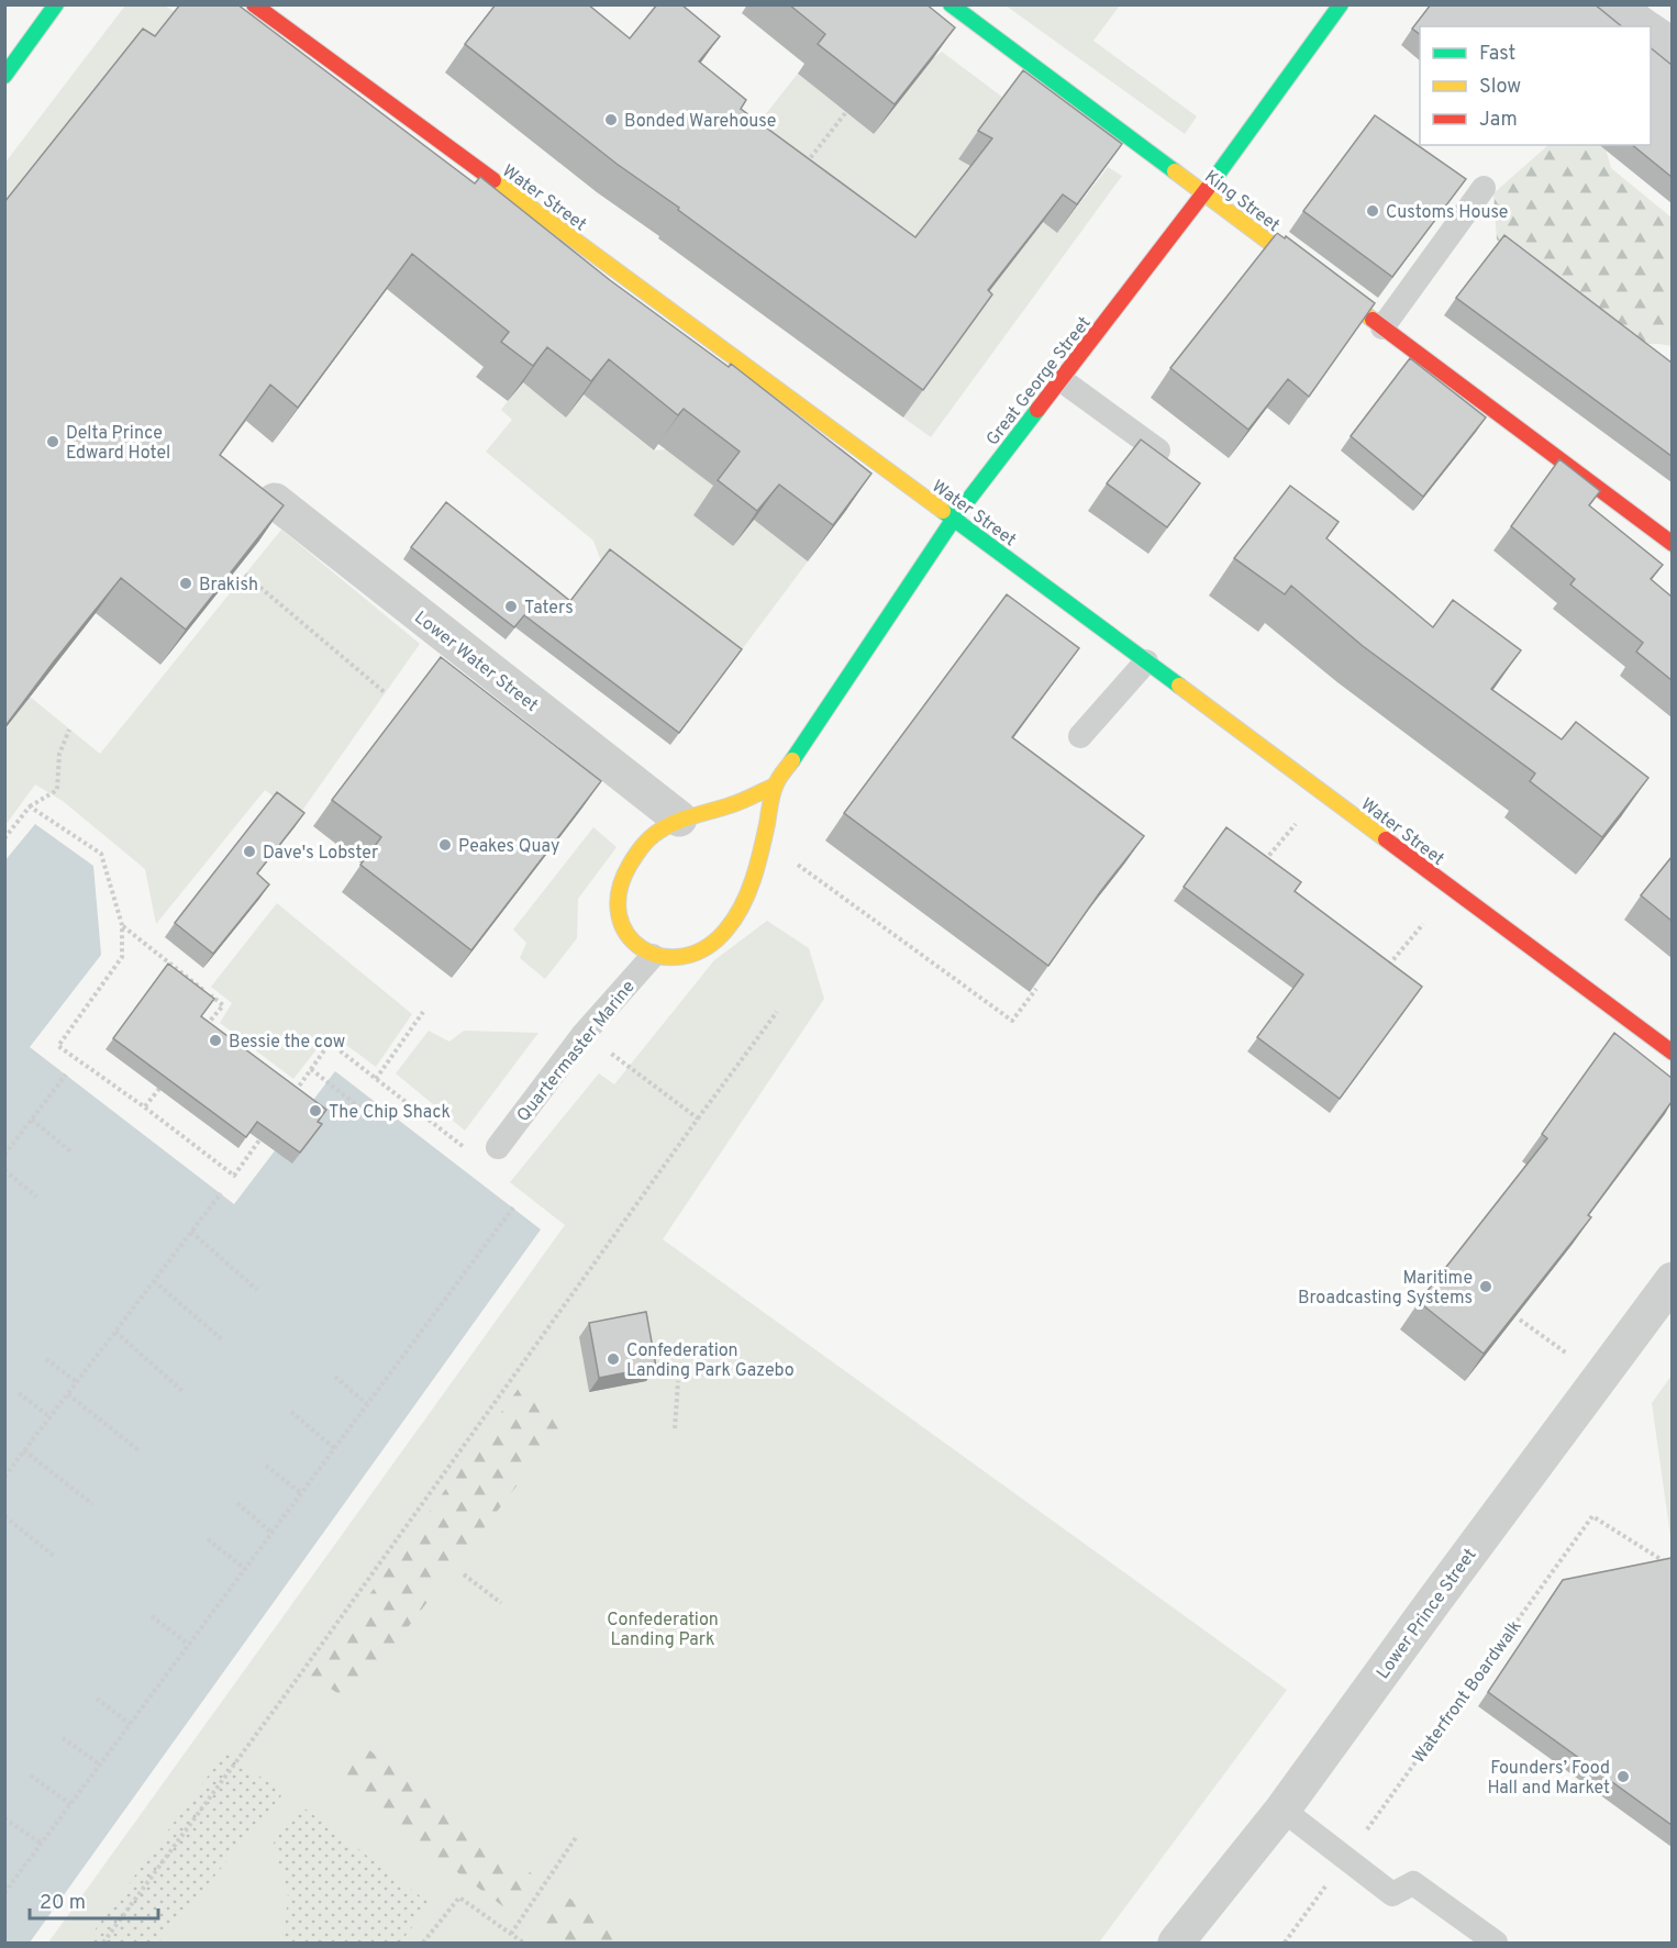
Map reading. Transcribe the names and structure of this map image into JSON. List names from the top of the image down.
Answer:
{
  "streets": {
    "street": [
      "Water Street",
      "King Street",
      "Great George Street",
      "Lower Water Street",
      "Lower Prince Street"
    ],
    "lane": ["Quartermaster Marine"],
    "path": ["Waterfront Boardwalk"]
  },
  "crossings": [
    ["Water Street", "Great George Street"],
    ["King Street", "Great George Street"],
    ["Great George Street", "Quartermaster Marine"]
  ],
  "parks": ["Confederation Landing Park"],
  "places": [
    "Bonded Warehouse",
    "Customs House",
    "Delta Prince Edward Hotel",
    "Brakish",
    "Taters",
    "Peakes Quay",
    "Dave's Lobster",
    "Bessie the cow",
    "The Chip Shack",
    "Maritime Broadcasting Systems",
    "Confederation Landing Park Gazebo",
    "Founders’ Food Hall and Market"
  ],
  "legend": ["Fast", "Slow", "Jam"],
  "scale_bar": "20 m"
}
